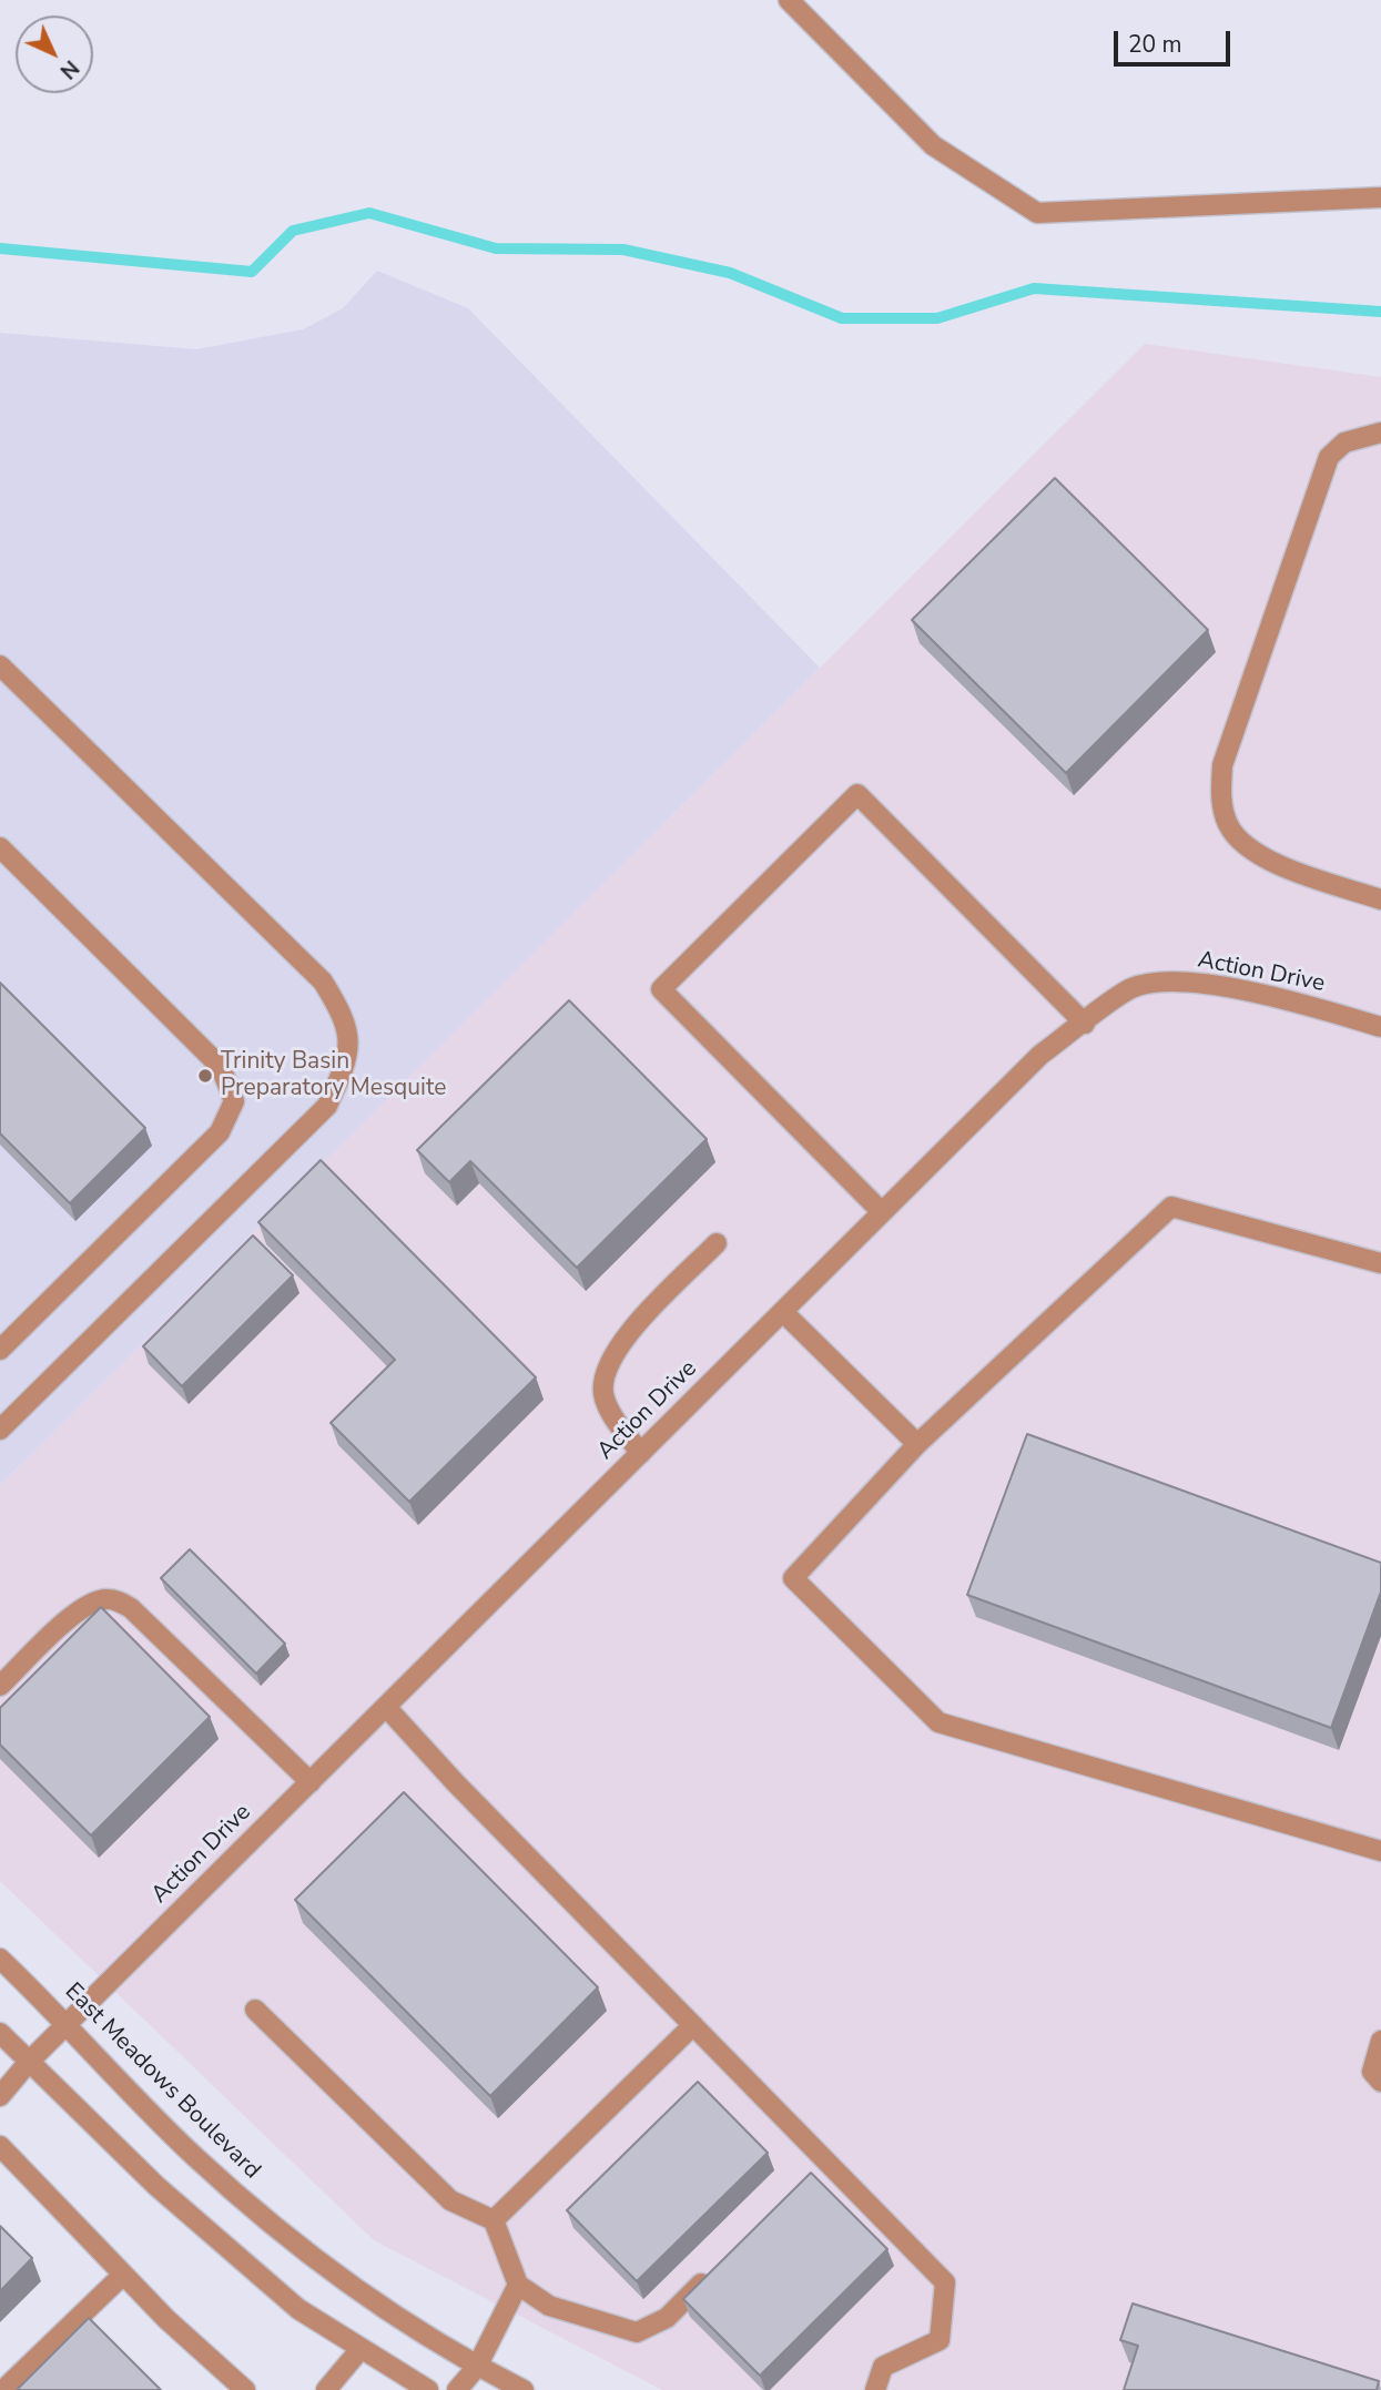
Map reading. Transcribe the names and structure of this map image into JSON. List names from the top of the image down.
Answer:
{
  "streets": {
    "street": ["Action Drive", "East Meadows Boulevard"]
  },
  "crossings": [
    ["Action Drive", "East Meadows Boulevard"]
  ],
  "places": ["Trinity Basin Preparatory Mesquite"],
  "scale_bar": "20 m",
  "north": "bottom right"
}
